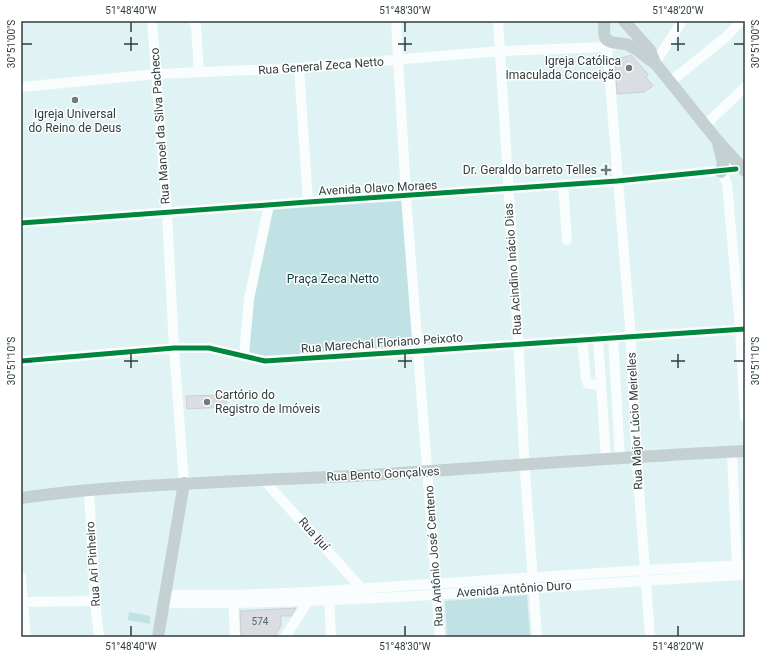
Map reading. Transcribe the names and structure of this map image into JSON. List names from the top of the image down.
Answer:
{
  "streets": {
    "main road": ["Rua Manoel da Silva Pacheco", "Rua Bento Gonçalves"],
    "street": [
      "Rua General Zeca Netto",
      "Avenida Olavo Moraes",
      "Rua Acindino Inácio Dias",
      "Rua Marechal Floriano Peixoto",
      "Rua Major Lúcio Meirelles",
      "Rua Ijuí",
      "Rua Antônio José Centeno",
      "Rua Ari Pinheiro",
      "Avenida Antônio Duro"
    ]
  },
  "crossings": [
    ["Rua General Zeca Netto", "Rua Manoel da Silva Pacheco"],
    ["Rua General Zeca Netto", "Rua Acindino Inácio Dias"],
    ["Rua General Zeca Netto", "Rua Major Lúcio Meirelles"],
    ["Rua General Zeca Netto", "Rua Antônio José Centeno"],
    ["Rua Manoel da Silva Pacheco", "Avenida Olavo Moraes"],
    ["Rua Manoel da Silva Pacheco", "Rua Marechal Floriano Peixoto"],
    ["Rua Manoel da Silva Pacheco", "Rua Bento Gonçalves"],
    ["Rua Manoel da Silva Pacheco", "Avenida Antônio Duro"],
    ["Avenida Olavo Moraes", "Rua Acindino Inácio Dias"],
    ["Avenida Olavo Moraes", "Rua Major Lúcio Meirelles"],
    ["Avenida Olavo Moraes", "Rua Antônio José Centeno"],
    ["Rua Acindino Inácio Dias", "Rua Marechal Floriano Peixoto"],
    ["Rua Acindino Inácio Dias", "Rua Bento Gonçalves"],
    ["Rua Acindino Inácio Dias", "Avenida Antônio Duro"],
    ["Rua Marechal Floriano Peixoto", "Rua Major Lúcio Meirelles"],
    ["Rua Marechal Floriano Peixoto", "Rua Antônio José Centeno"],
    ["Rua Major Lúcio Meirelles", "Rua Bento Gonçalves"],
    ["Rua Major Lúcio Meirelles", "Avenida Antônio Duro"],
    ["Rua Bento Gonçalves", "Rua Ijuí"],
    ["Rua Bento Gonçalves", "Rua Antônio José Centeno"],
    ["Rua Bento Gonçalves", "Rua Ari Pinheiro"],
    ["Rua Ijuí", "Avenida Antônio Duro"],
    ["Rua Antônio José Centeno", "Avenida Antônio Duro"]
  ],
  "parks": ["Praça Zeca Netto"],
  "places": {
    "other": ["Igreja Católica Imaculada Conceição", "Igreja Universal do Reino de Deus", "Cartório do Registro de Imóveis"],
    "health": ["Dr. Geraldo barreto Telles"]
  },
  "house_numbers": ["574"],
  "coordinates": [
    "51°48'40\"W",
    "51°48'30\"W",
    "51°48'20\"W",
    "30°51'00\"S",
    "30°51'10\"S"
  ]
}
